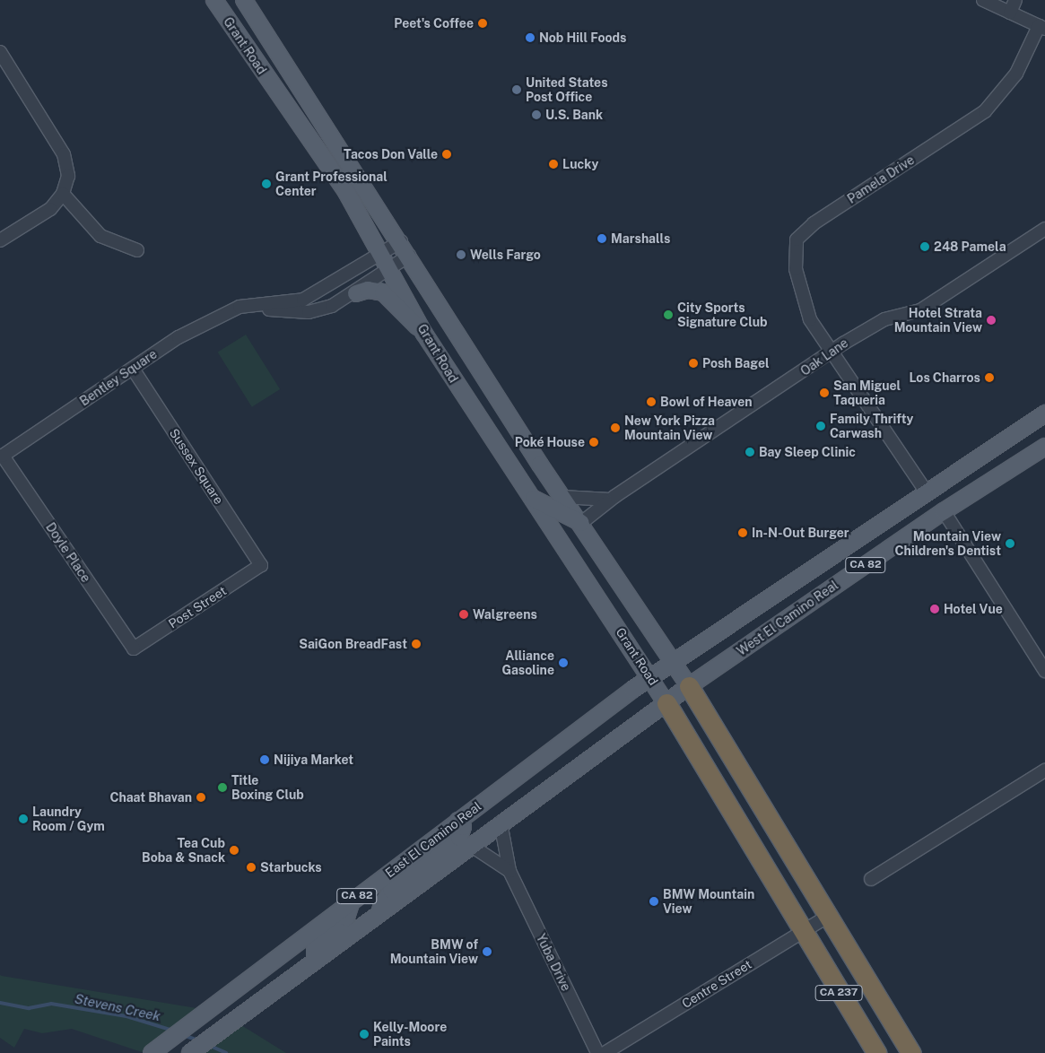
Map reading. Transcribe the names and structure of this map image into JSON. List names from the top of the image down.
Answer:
{
  "streets": {
    "highway": ["CA 237"],
    "main road": [
      "Grant Road",
      "CA 82",
      "West El Camino Real",
      "East El Camino Real"
    ],
    "street": [
      "Pamela Drive",
      "Oak Lane",
      "Bentley Square",
      "Sussex Square",
      "Doyle Place",
      "Post Street",
      "Yuba Drive",
      "Centre Street"
    ]
  },
  "crossings": [
    ["Grant Road", "Oak Lane"],
    ["Grant Road", "Bentley Square"],
    ["Grant Road", "CA 82"],
    ["Grant Road", "West El Camino Real"],
    ["Grant Road", "East El Camino Real"],
    ["Grant Road", "CA 237"],
    ["Pamela Drive", "Oak Lane"],
    ["Pamela Drive", "West El Camino Real"],
    ["Bentley Square", "Sussex Square"],
    ["Bentley Square", "Doyle Place"],
    ["Sussex Square", "Post Street"],
    ["Doyle Place", "Post Street"],
    ["CA 82", "West El Camino Real"],
    ["CA 82", "Yuba Drive"],
    ["CA 82", "CA 237"],
    ["West El Camino Real", "East El Camino Real"],
    ["West El Camino Real", "CA 237"],
    ["Centre Street", "CA 237"]
  ],
  "water": ["Stevens Creek"],
  "places": [
    "Peet's Coffee",
    "Nob Hill Foods",
    "United States Post Office",
    "U.S. Bank",
    "Tacos Don Valle",
    "Lucky",
    "Grant Professional Center",
    "Marshalls",
    "248 Pamela",
    "Wells Fargo",
    "City Sports Signature Club",
    "Hotel Strata Mountain View",
    "Posh Bagel",
    "Los Charros",
    "San Miguel Taqueria",
    "Bowl of Heaven",
    "Family Thrifty Carwash",
    "New York Pizza Mountain View",
    "Poké House",
    "Bay Sleep Clinic",
    "In-N-Out Burger",
    "Mountain View Children's Dentist",
    "Hotel Vue",
    "Walgreens",
    "SaiGon BreadFast",
    "Alliance Gasoline",
    "Nijiya Market",
    "Title Boxing Club",
    "Chaat Bhavan",
    "Laundry Room / Gym",
    "Tea Cub Boba & Snack",
    "Starbucks",
    "BMW Mountain View",
    "BMW of Mountain View",
    "Kelly-Moore Paints"
  ]
}
